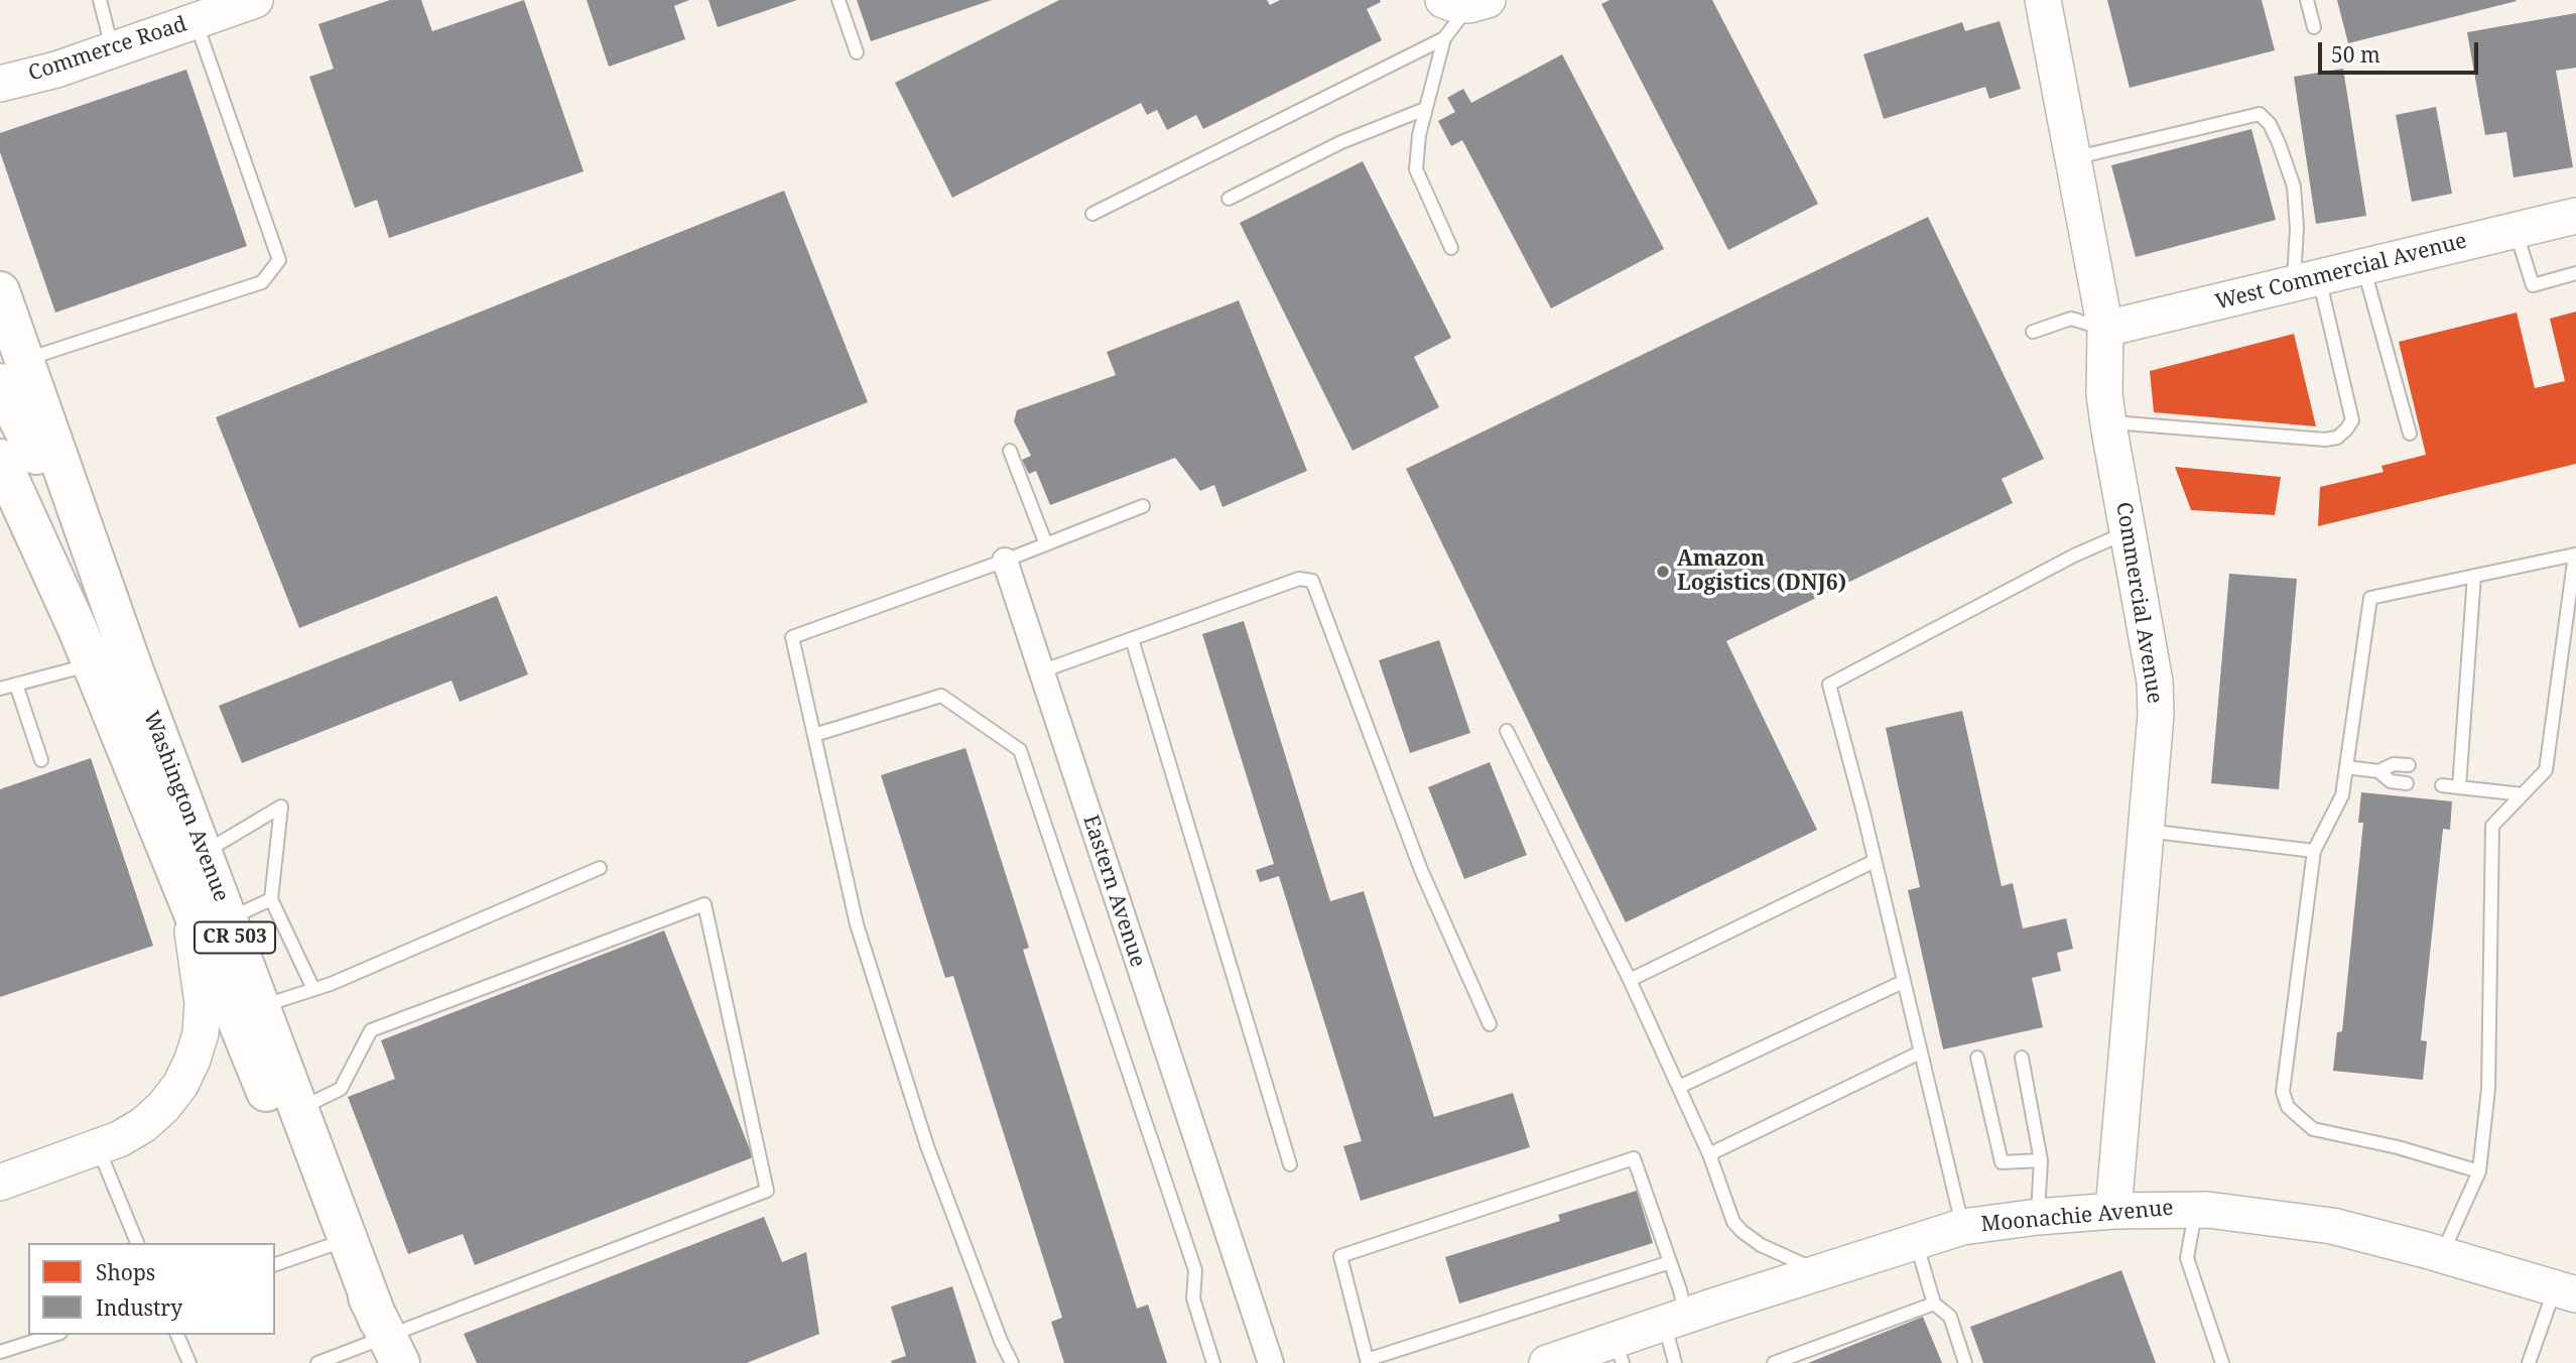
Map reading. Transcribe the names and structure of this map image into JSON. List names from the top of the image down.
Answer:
{
  "streets": {
    "main road": ["Washington Avenue", "CR 503"],
    "street": [
      "Commerce Road",
      "West Commercial Avenue",
      "Commercial Avenue",
      "Eastern Avenue",
      "Moonachie Avenue"
    ]
  },
  "crossings": [
    ["West Commercial Avenue", "Commercial Avenue"],
    ["Commercial Avenue", "Moonachie Avenue"]
  ],
  "places": ["Amazon Logistics (DNJ6)"],
  "legend": ["Shops", "Industry"],
  "scale_bar": "50 m"
}
